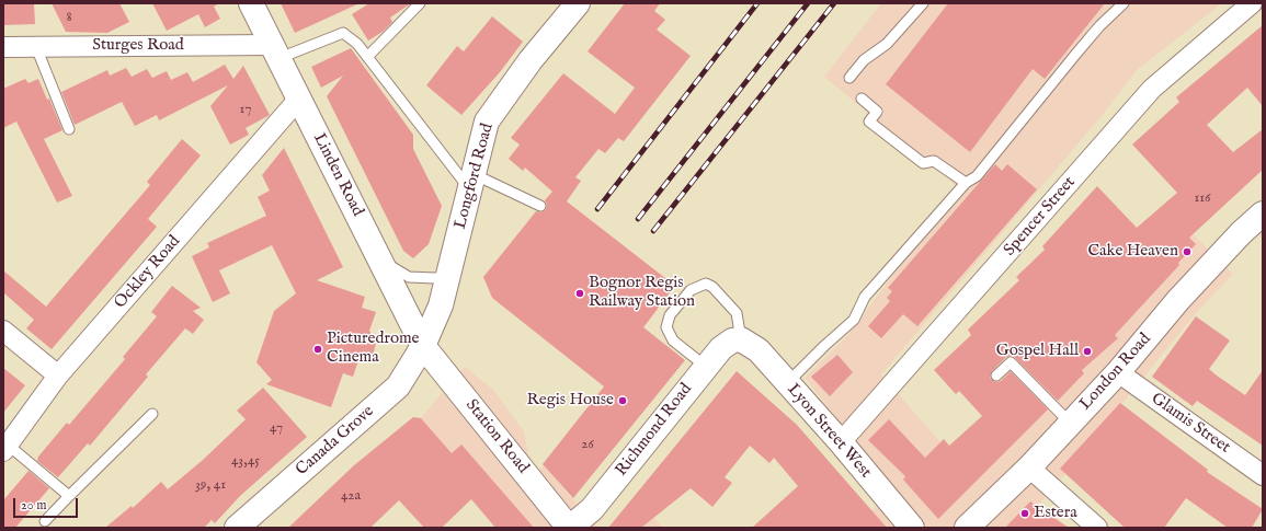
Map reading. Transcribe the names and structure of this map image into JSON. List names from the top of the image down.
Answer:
{
  "streets": {
    "street": [
      "Sturges Road",
      "Linden Road",
      "Longford Road",
      "Spencer Street",
      "Ockley Road",
      "London Road",
      "Glamis Street",
      "Richmond Road",
      "Lyon Street West",
      "Station Road",
      "Canada Grove"
    ]
  },
  "crossings": [
    ["Sturges Road", "Linden Road"],
    ["Linden Road", "Longford Road"],
    ["Linden Road", "Ockley Road"],
    ["Linden Road", "Station Road"],
    ["Linden Road", "Canada Grove"],
    ["Longford Road", "Station Road"],
    ["Longford Road", "Canada Grove"],
    ["Spencer Street", "Lyon Street West"],
    ["London Road", "Glamis Street"],
    ["Richmond Road", "Lyon Street West"],
    ["Richmond Road", "Station Road"],
    ["Station Road", "Canada Grove"]
  ],
  "places": [
    "Cake Heaven",
    "Bognor Regis Railway Station",
    "Picturedrome Cinema",
    "Gospel Hall",
    "Regis House",
    "Estera"
  ],
  "house_numbers": [
    "8",
    "17",
    "116",
    "47",
    "26",
    "43,45",
    "39, 41",
    "42a"
  ],
  "scale_bar": "20 m"
}
